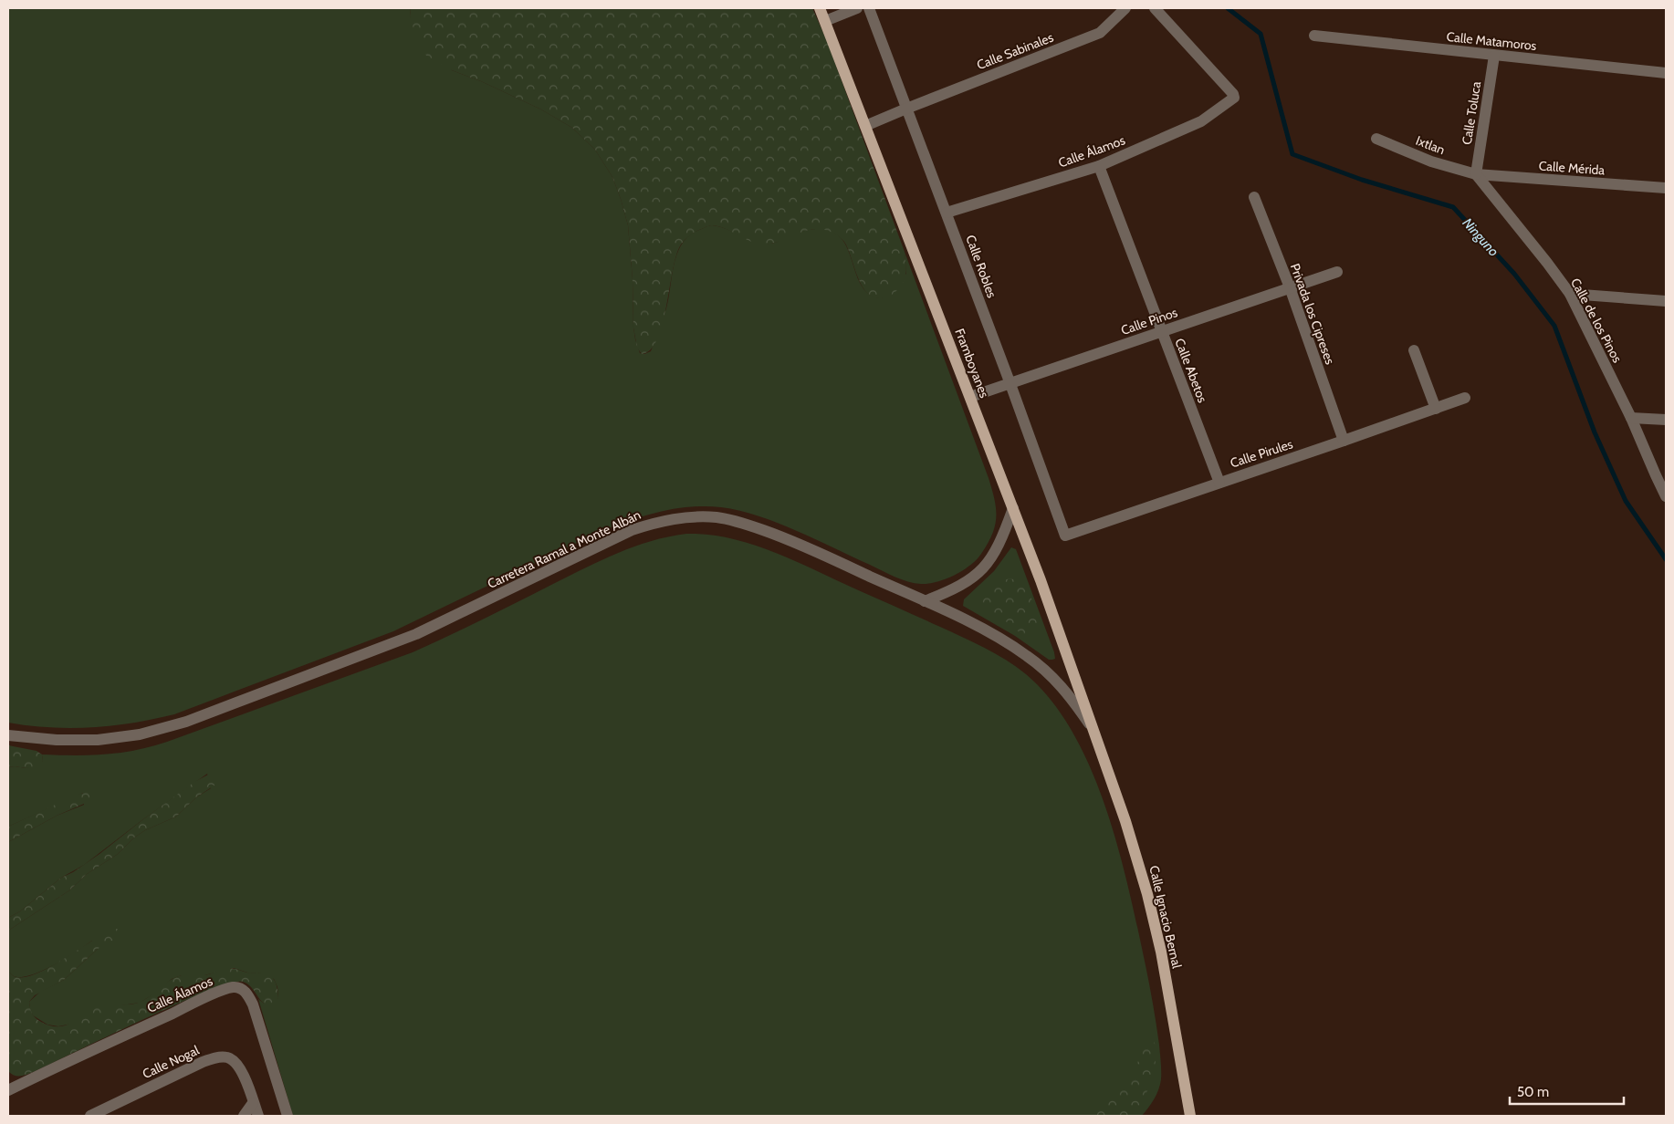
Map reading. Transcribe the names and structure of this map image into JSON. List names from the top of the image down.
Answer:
{
  "streets": {
    "main road": ["Framboyanes", "Calle Ignacio Bernal"],
    "street": [
      "Calle Matamoros",
      "Calle Sabinales",
      "Calle Toluca",
      "Ixtlan",
      "Calle Álamos",
      "Calle Mérida",
      "Calle Robles",
      "Privada los Cipreses",
      "Calle de los Pinos",
      "Calle Pinos",
      "Calle Abetos",
      "Calle Pirules",
      "Carretera Ramal a Monte Albán",
      "Calle Nogal"
    ]
  },
  "crossings": [
    ["Calle Matamoros", "Calle Toluca"],
    ["Calle Sabinales", "Calle Robles"],
    ["Calle Sabinales", "Framboyanes"],
    ["Calle Toluca", "Ixtlan"],
    ["Calle Toluca", "Calle Mérida"],
    ["Calle Toluca", "Calle de los Pinos"],
    ["Ixtlan", "Calle Mérida"],
    ["Ixtlan", "Calle de los Pinos"],
    ["Calle Álamos", "Calle Robles"],
    ["Calle Álamos", "Calle Abetos"],
    ["Calle Mérida", "Calle de los Pinos"],
    ["Calle Robles", "Calle Pinos"],
    ["Calle Robles", "Calle Pirules"],
    ["Privada los Cipreses", "Calle Pinos"],
    ["Privada los Cipreses", "Calle Pirules"],
    ["Calle Pinos", "Framboyanes"],
    ["Calle Pinos", "Calle Abetos"],
    ["Framboyanes", "Carretera Ramal a Monte Albán"],
    ["Framboyanes", "Calle Ignacio Bernal"],
    ["Calle Abetos", "Calle Pirules"],
    ["Carretera Ramal a Monte Albán", "Calle Ignacio Bernal"]
  ],
  "water": ["Ninguno"],
  "scale_bar": "50 m"
}
